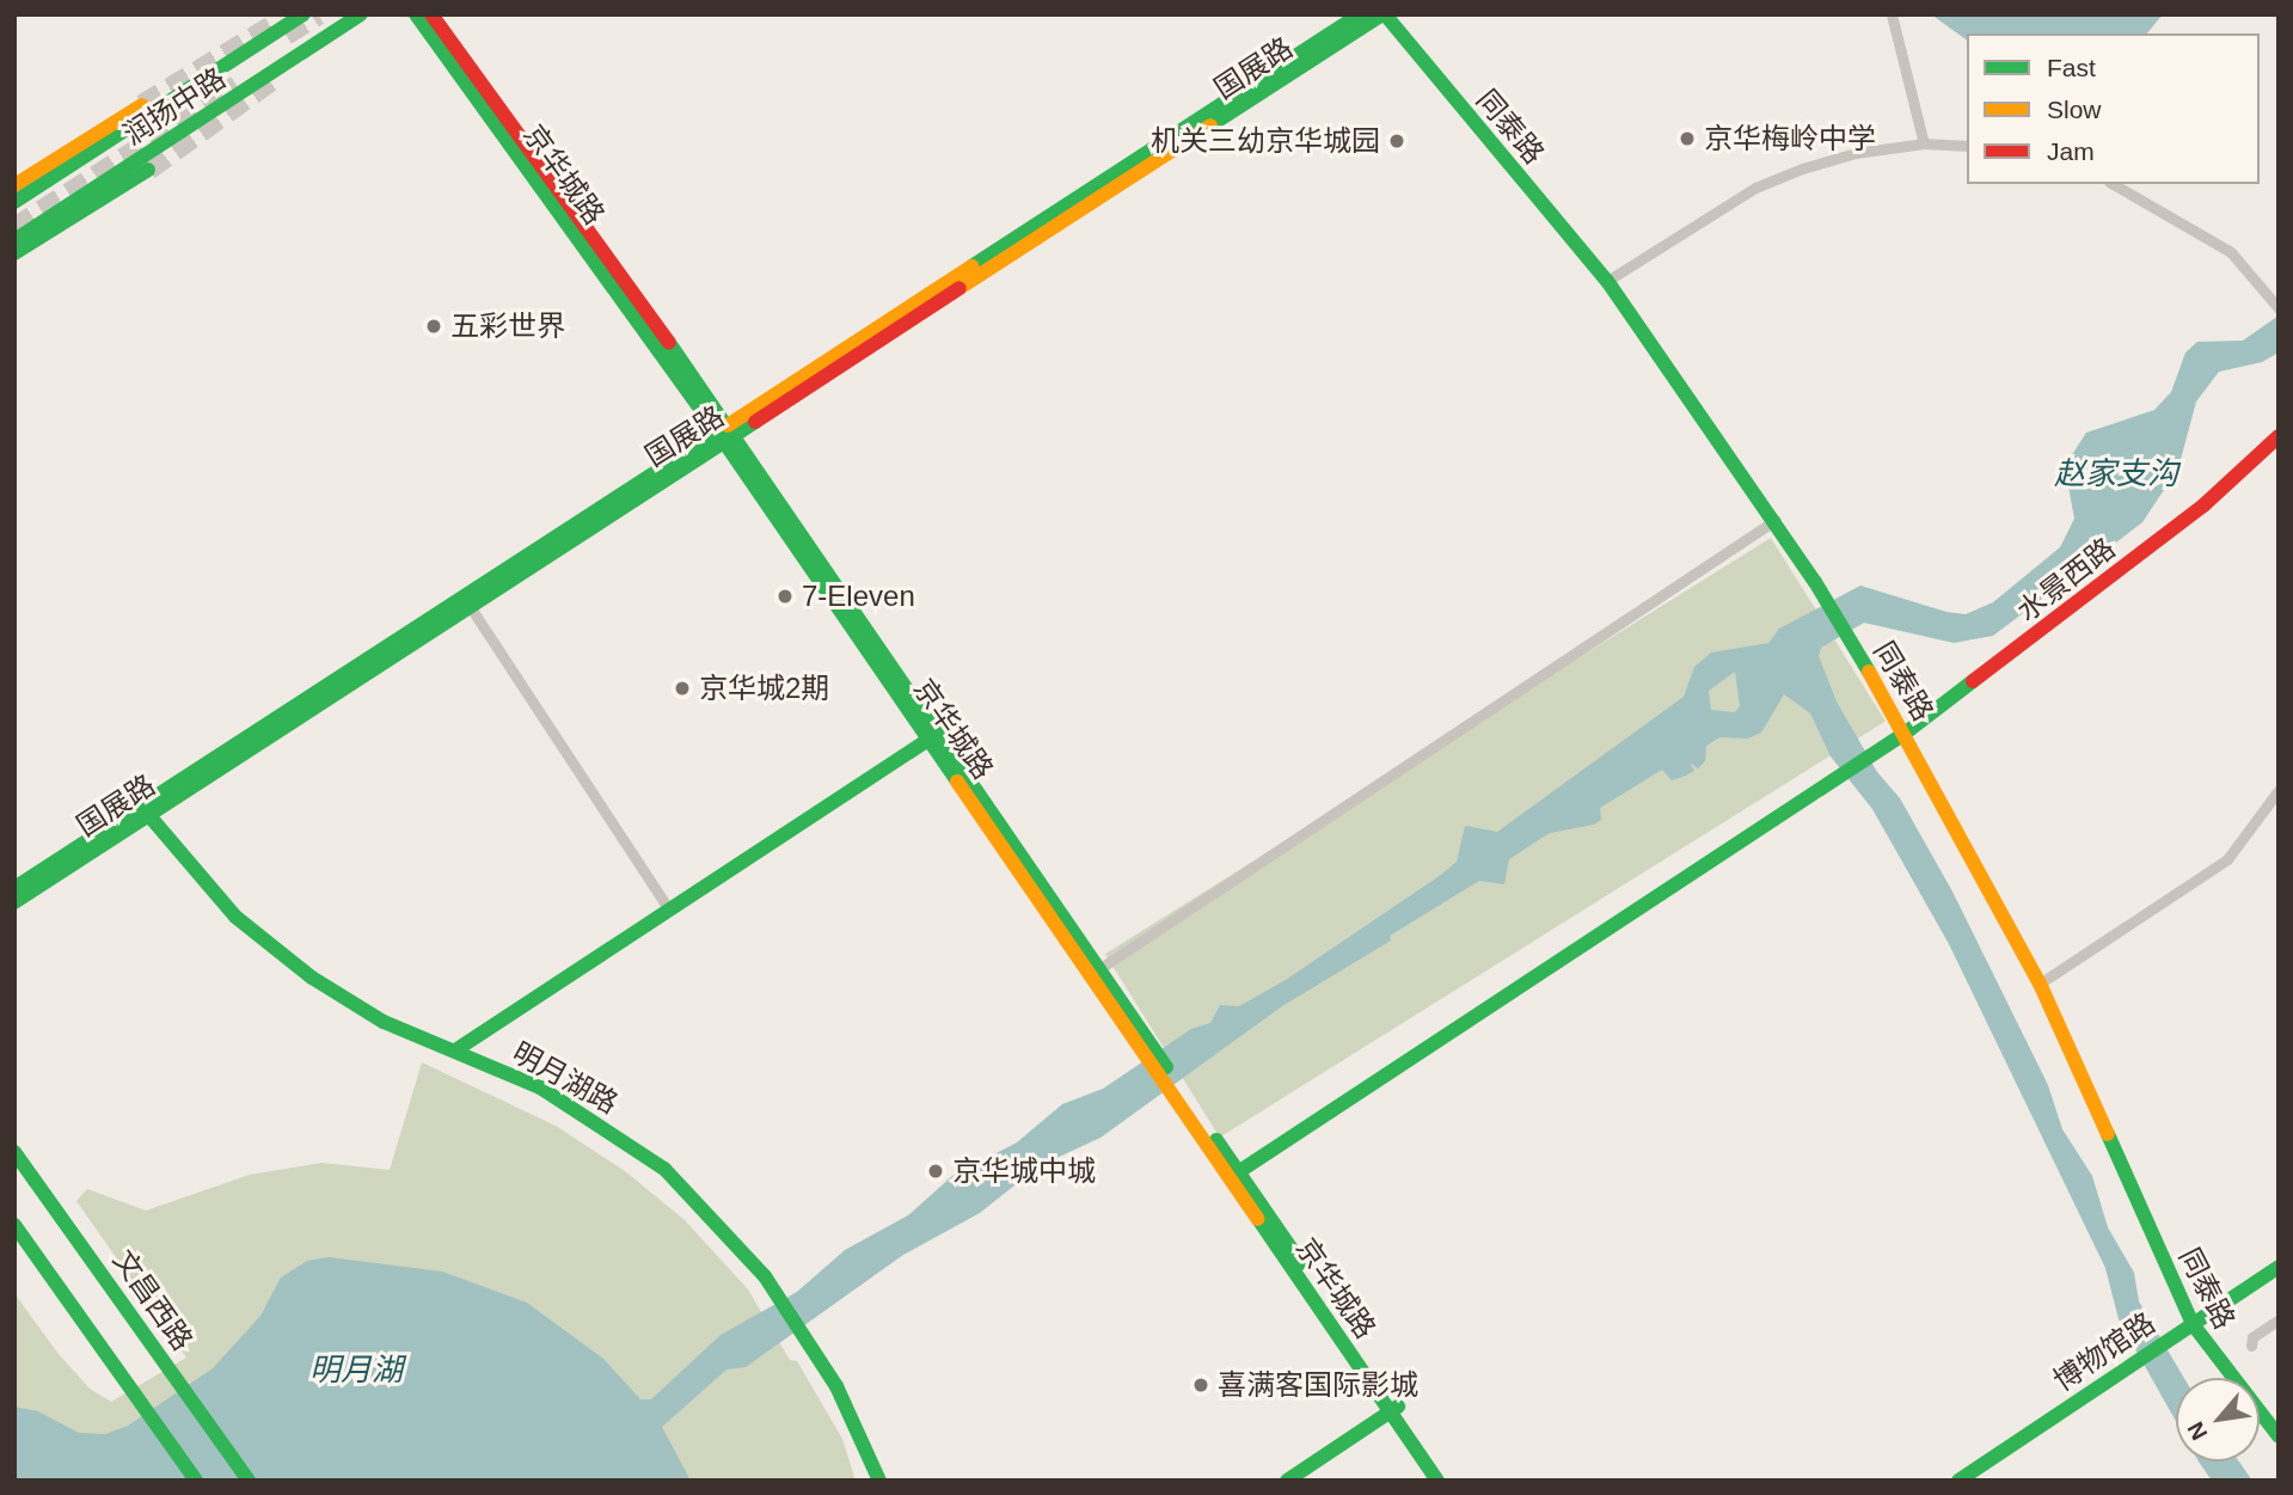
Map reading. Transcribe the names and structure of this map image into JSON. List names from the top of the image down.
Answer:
{
  "streets": {
    "main road": [
      "国展路",
      "润扬中路",
      "同泰路",
      "京华城路",
      "水景西路",
      "明月湖路",
      "文昌西路",
      "博物馆路"
    ]
  },
  "crossings": [
    ["国展路", "同泰路"],
    ["国展路", "京华城路"],
    ["国展路", "明月湖路"],
    ["同泰路", "水景西路"],
    ["同泰路", "博物馆路"],
    ["京华城路", "水景西路"]
  ],
  "water": ["赵家支沟", "明月湖"],
  "places": [
    "京华梅岭中学",
    "机关三幼京华城园",
    "五彩世界",
    "7-Eleven",
    "京华城2期",
    "京华城中城",
    "喜满客国际影城"
  ],
  "legend": ["Fast", "Slow", "Jam"],
  "north": "bottom left"
}
